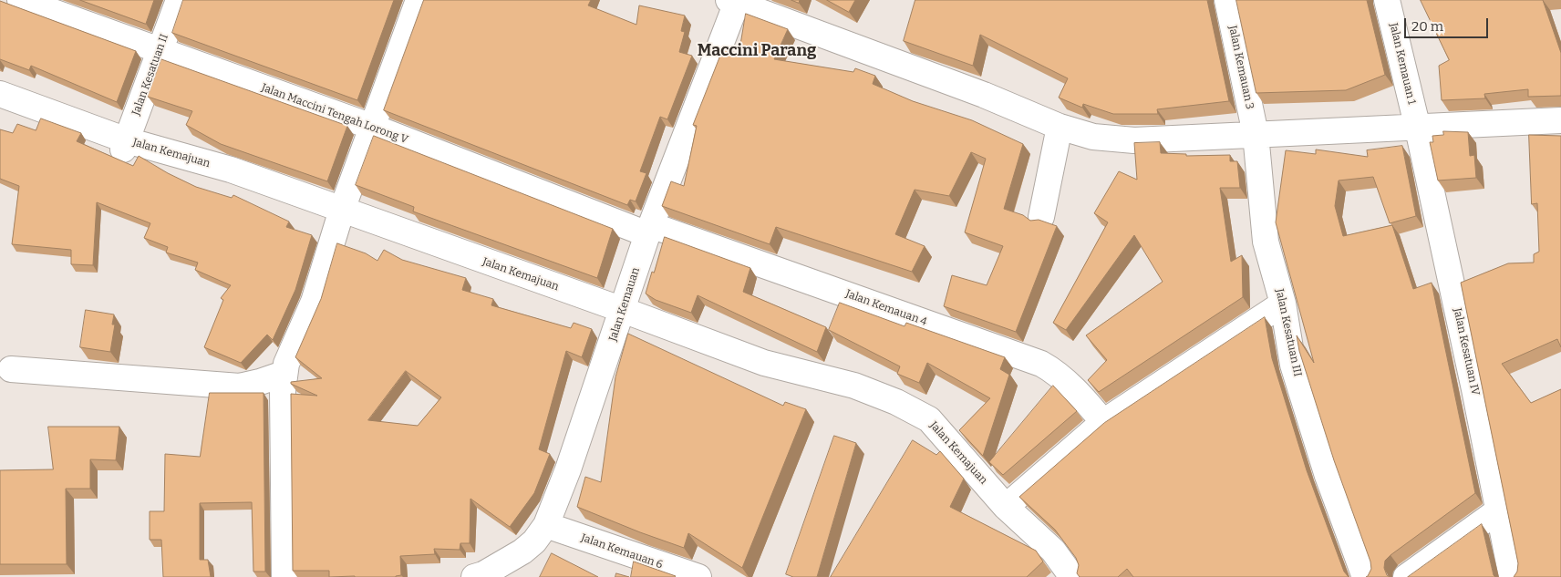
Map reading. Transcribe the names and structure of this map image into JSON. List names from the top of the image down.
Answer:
{
  "streets": {
    "street": [
      "Jalan Kemauan 1",
      "Jalan Kemauan 3",
      "Jalan Kesatuan II",
      "Jalan Maccini Tengah Lorong V",
      "Jalan Kemajuan",
      "Jalan Kemauan",
      "Jalan Kemauan 4",
      "Jalan Kesatuan III",
      "Jalan Kesatuan IV",
      "Jalan Kemauan 6"
    ]
  },
  "crossings": [
    ["Jalan Kemauan 1", "Jalan Kesatuan IV"],
    ["Jalan Kemauan 3", "Jalan Kesatuan III"],
    ["Jalan Kesatuan II", "Jalan Maccini Tengah Lorong V"],
    ["Jalan Kesatuan II", "Jalan Kemajuan"],
    ["Jalan Maccini Tengah Lorong V", "Jalan Kemauan"],
    ["Jalan Maccini Tengah Lorong V", "Jalan Kemauan 4"],
    ["Jalan Kemajuan", "Jalan Kemauan"],
    ["Jalan Kemauan", "Jalan Kemauan 4"],
    ["Jalan Kemauan", "Jalan Kemauan 6"]
  ],
  "districts": ["Maccini Parang"],
  "scale_bar": "20 m"
}
